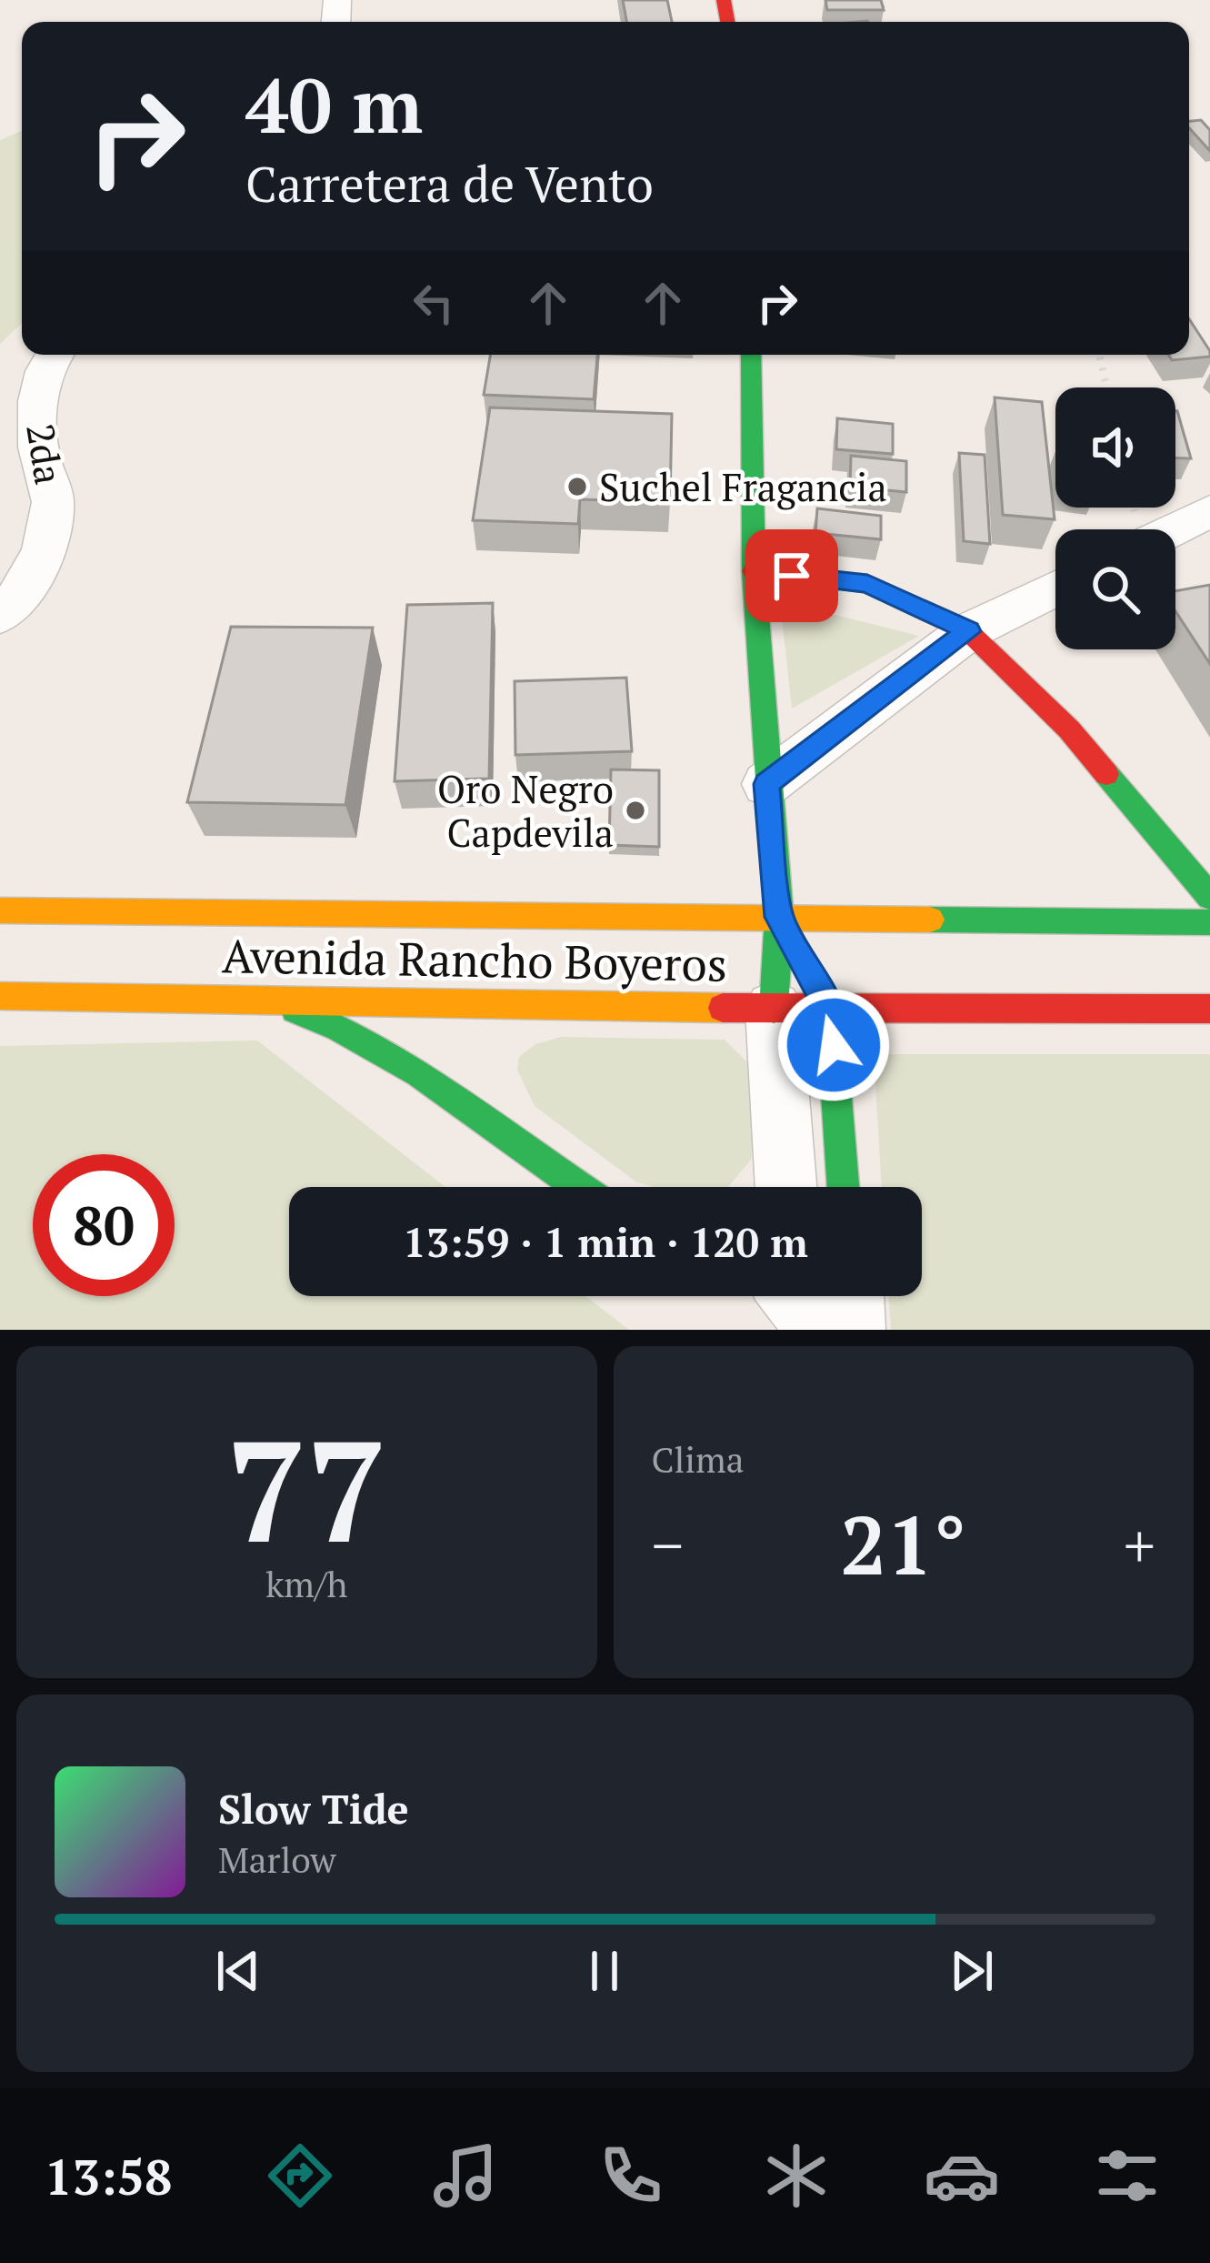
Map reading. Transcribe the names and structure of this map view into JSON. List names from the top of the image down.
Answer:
{
  "streets": {
    "main road": ["Avenida Rancho Boyeros"],
    "street": ["2da"]
  },
  "places": ["Suchel Fragancia", "Oro Negro Capdevila"],
  "page": {
    "turn": ["40 m", "Carretera de Vento"],
    "limit": "80",
    "trip": "13:59 · 1 min · 120 m",
    "tile": [
      ["77", "km/h"],
      "Clima"
    ],
    "heat": ["−", "21°", "+"],
    "song": ["Slow Tide", "Marlow"],
    "tabs": "13:58"
  }
}
